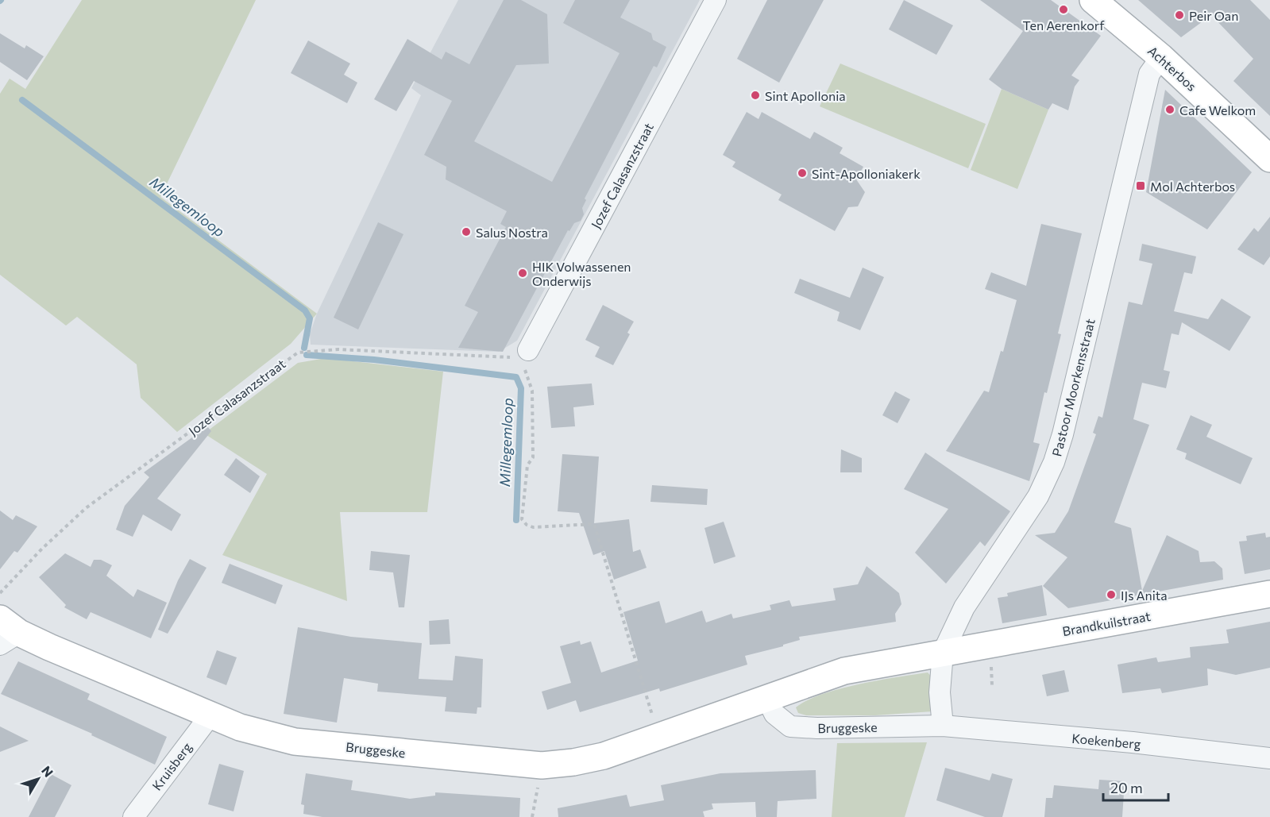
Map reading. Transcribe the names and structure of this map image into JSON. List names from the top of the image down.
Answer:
{
  "streets": {
    "street": [
      "Achterbos",
      "Jozef Calasanzstraat",
      "Pastoor Moorkensstraat",
      "Brandkuilstraat",
      "Bruggeske",
      "Koekenberg",
      "Kruisberg"
    ]
  },
  "crossings": [
    ["Achterbos", "Pastoor Moorkensstraat"],
    ["Pastoor Moorkensstraat", "Brandkuilstraat"],
    ["Pastoor Moorkensstraat", "Bruggeske"],
    ["Pastoor Moorkensstraat", "Koekenberg"],
    ["Brandkuilstraat", "Bruggeske"],
    ["Bruggeske", "Koekenberg"],
    ["Bruggeske", "Kruisberg"]
  ],
  "water": ["Millegemloop"],
  "places": {
    "other": [
      "Ten Aerenkorf",
      "Peir Oan",
      "Sint Apollonia",
      "Cafe Welkom",
      "Sint-Apolloniakerk",
      "Salus Nostra",
      "HIK Volwassenen Onderwijs",
      "IJs Anita"
    ],
    "transit": ["Mol Achterbos"]
  },
  "scale_bar": "20 m",
  "north": "top right"
}
